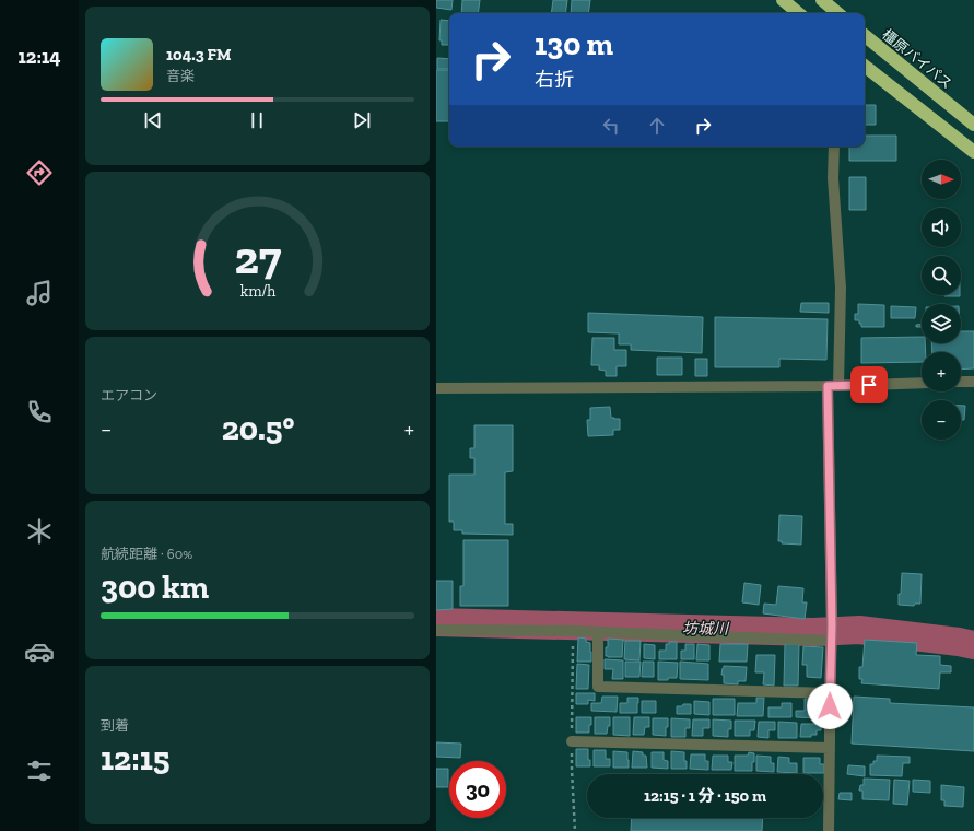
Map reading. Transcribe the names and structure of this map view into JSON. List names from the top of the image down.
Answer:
{
  "streets": {
    "highway": ["橿原バイパス"]
  },
  "water": ["坊城川"],
  "north": "right",
  "page": {
    "tabs": "12:14",
    "turn": ["130 m", "右折"],
    "song": ["104.3 FM", "音楽"],
    "map_buttons": ["+", "−"],
    "tile": [
      "エアコン",
      ["航続距離 · 60%", "300 km"],
      ["到着", "12:15"]
    ],
    "heat": ["−", "20.5°", "+"],
    "limit": "30",
    "trip": "12:15 · 1 分 · 150 m",
    "gauge": ["27", "km/h"]
  }
}
